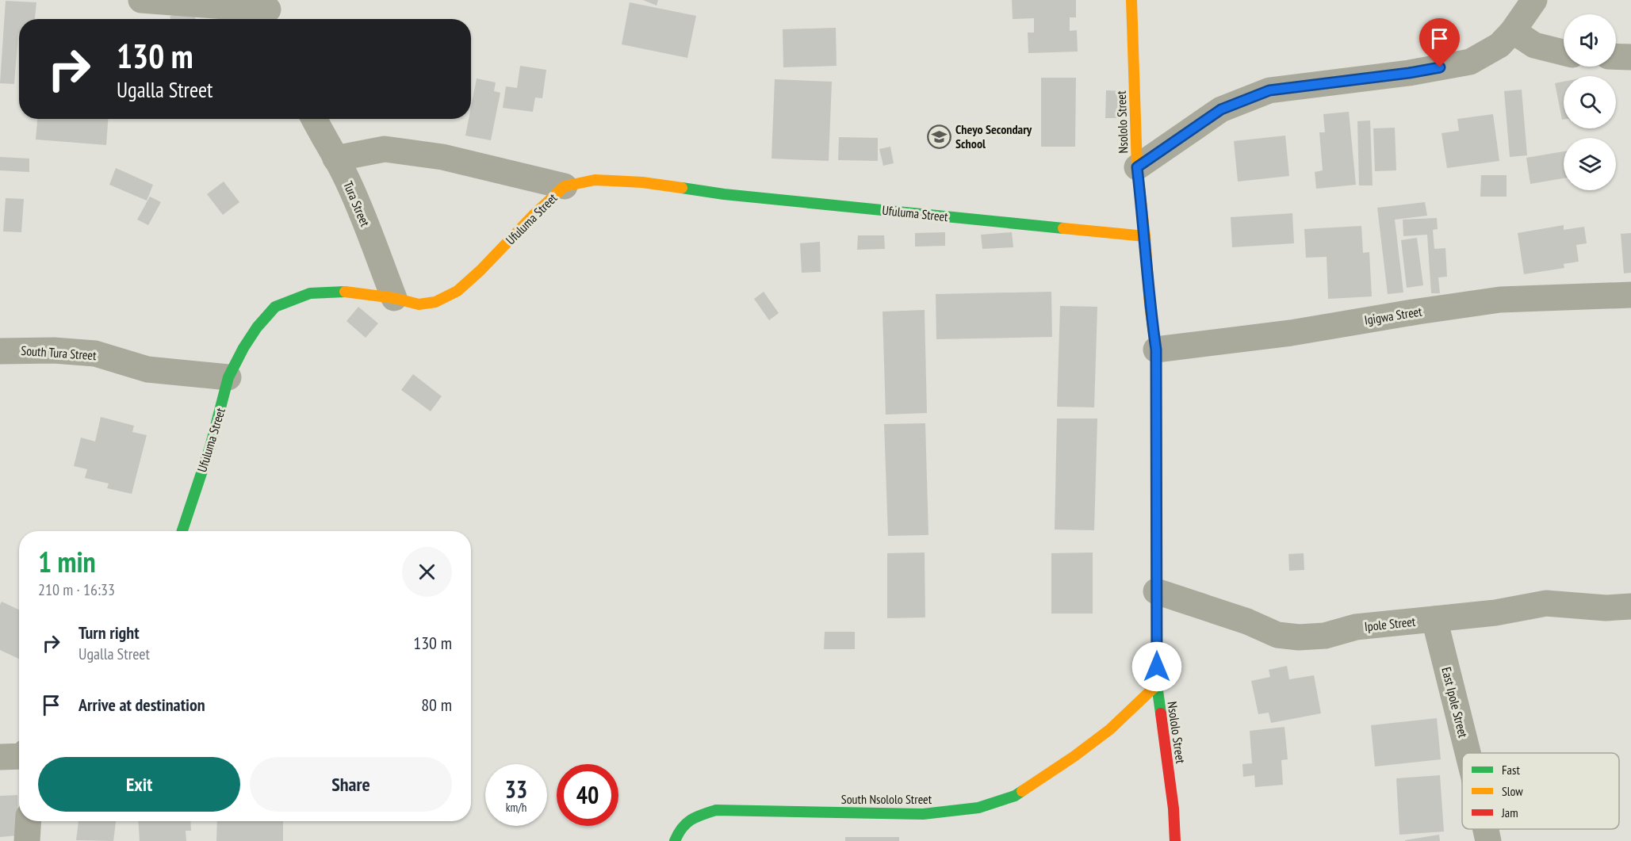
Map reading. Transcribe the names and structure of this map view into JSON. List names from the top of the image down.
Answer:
{
  "streets": {
    "street": [
      "Nsololo Street",
      "Tura Street",
      "Ufuluma Street",
      "Igigwa Street",
      "South Tura Street",
      "Ipole Street",
      "East Ipole Street",
      "South Nsololo Street"
    ]
  },
  "crossings": [
    ["Nsololo Street", "Ufuluma Street"],
    ["Nsololo Street", "Igigwa Street"],
    ["Nsololo Street", "Ipole Street"],
    ["Nsololo Street", "South Nsololo Street"],
    ["Tura Street", "Ufuluma Street"],
    ["Ufuluma Street", "South Tura Street"],
    ["Ipole Street", "East Ipole Street"]
  ],
  "places": {
    "school or university": ["Cheyo Secondary School"]
  },
  "legend": ["Fast", "Slow", "Jam"],
  "page": {
    "turn": ["130 m", "Ugalla Street"],
    "heading": ["1 min", "210 m · 16:33"],
    "list": [
      {
        "name": "Turn right",
        "note": "Ugalla Street",
        "value": "130 m"
      },
      {
        "name": "Arrive at destination",
        "value": "80 m"
      }
    ],
    "buttons": ["Exit", "Share"],
    "speed": "33 km/h",
    "limit": "40"
  }
}
